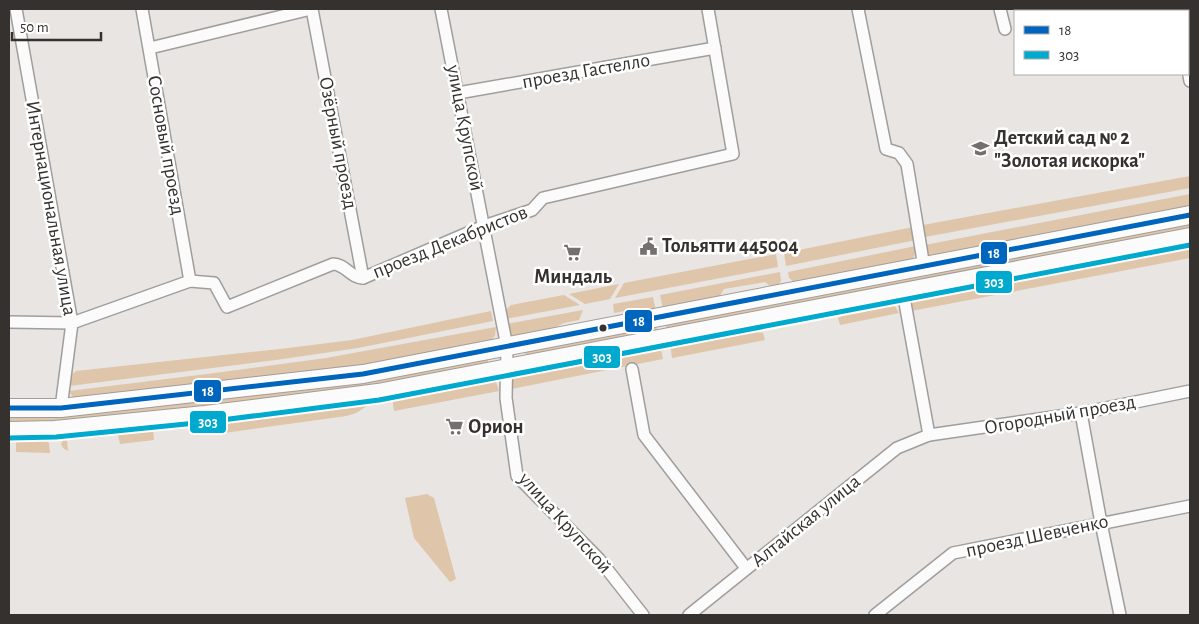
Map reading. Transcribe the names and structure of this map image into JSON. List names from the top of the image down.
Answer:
{
  "streets": {
    "street": [
      "проезд Гастелло",
      "улица Крупской",
      "Озёрный проезд",
      "Сосновый проезд",
      "Интернациональная улица",
      "проезд Декабристов",
      "Огородный проезд",
      "Алтайская улица",
      "проезд Шевченко"
    ]
  },
  "crossings": [
    ["проезд Гастелло", "улица Крупской"],
    ["проезд Гастелло", "проезд Декабристов"],
    ["улица Крупской", "проезд Декабристов"],
    ["Озёрный проезд", "проезд Декабристов"],
    ["Сосновый проезд", "проезд Декабристов"],
    ["Интернациональная улица", "проезд Декабристов"],
    ["Огородный проезд", "Алтайская улица"]
  ],
  "places": {
    "school or university": ["Детский сад № 2 \"Золотая искорка\""],
    "public building": ["Тольятти 445004"],
    "supermarket": ["Миндаль", "Орион"]
  },
  "lines": ["transit line 18", "transit line 303"],
  "legend": ["18", "303"],
  "scale_bar": "50 m"
}
